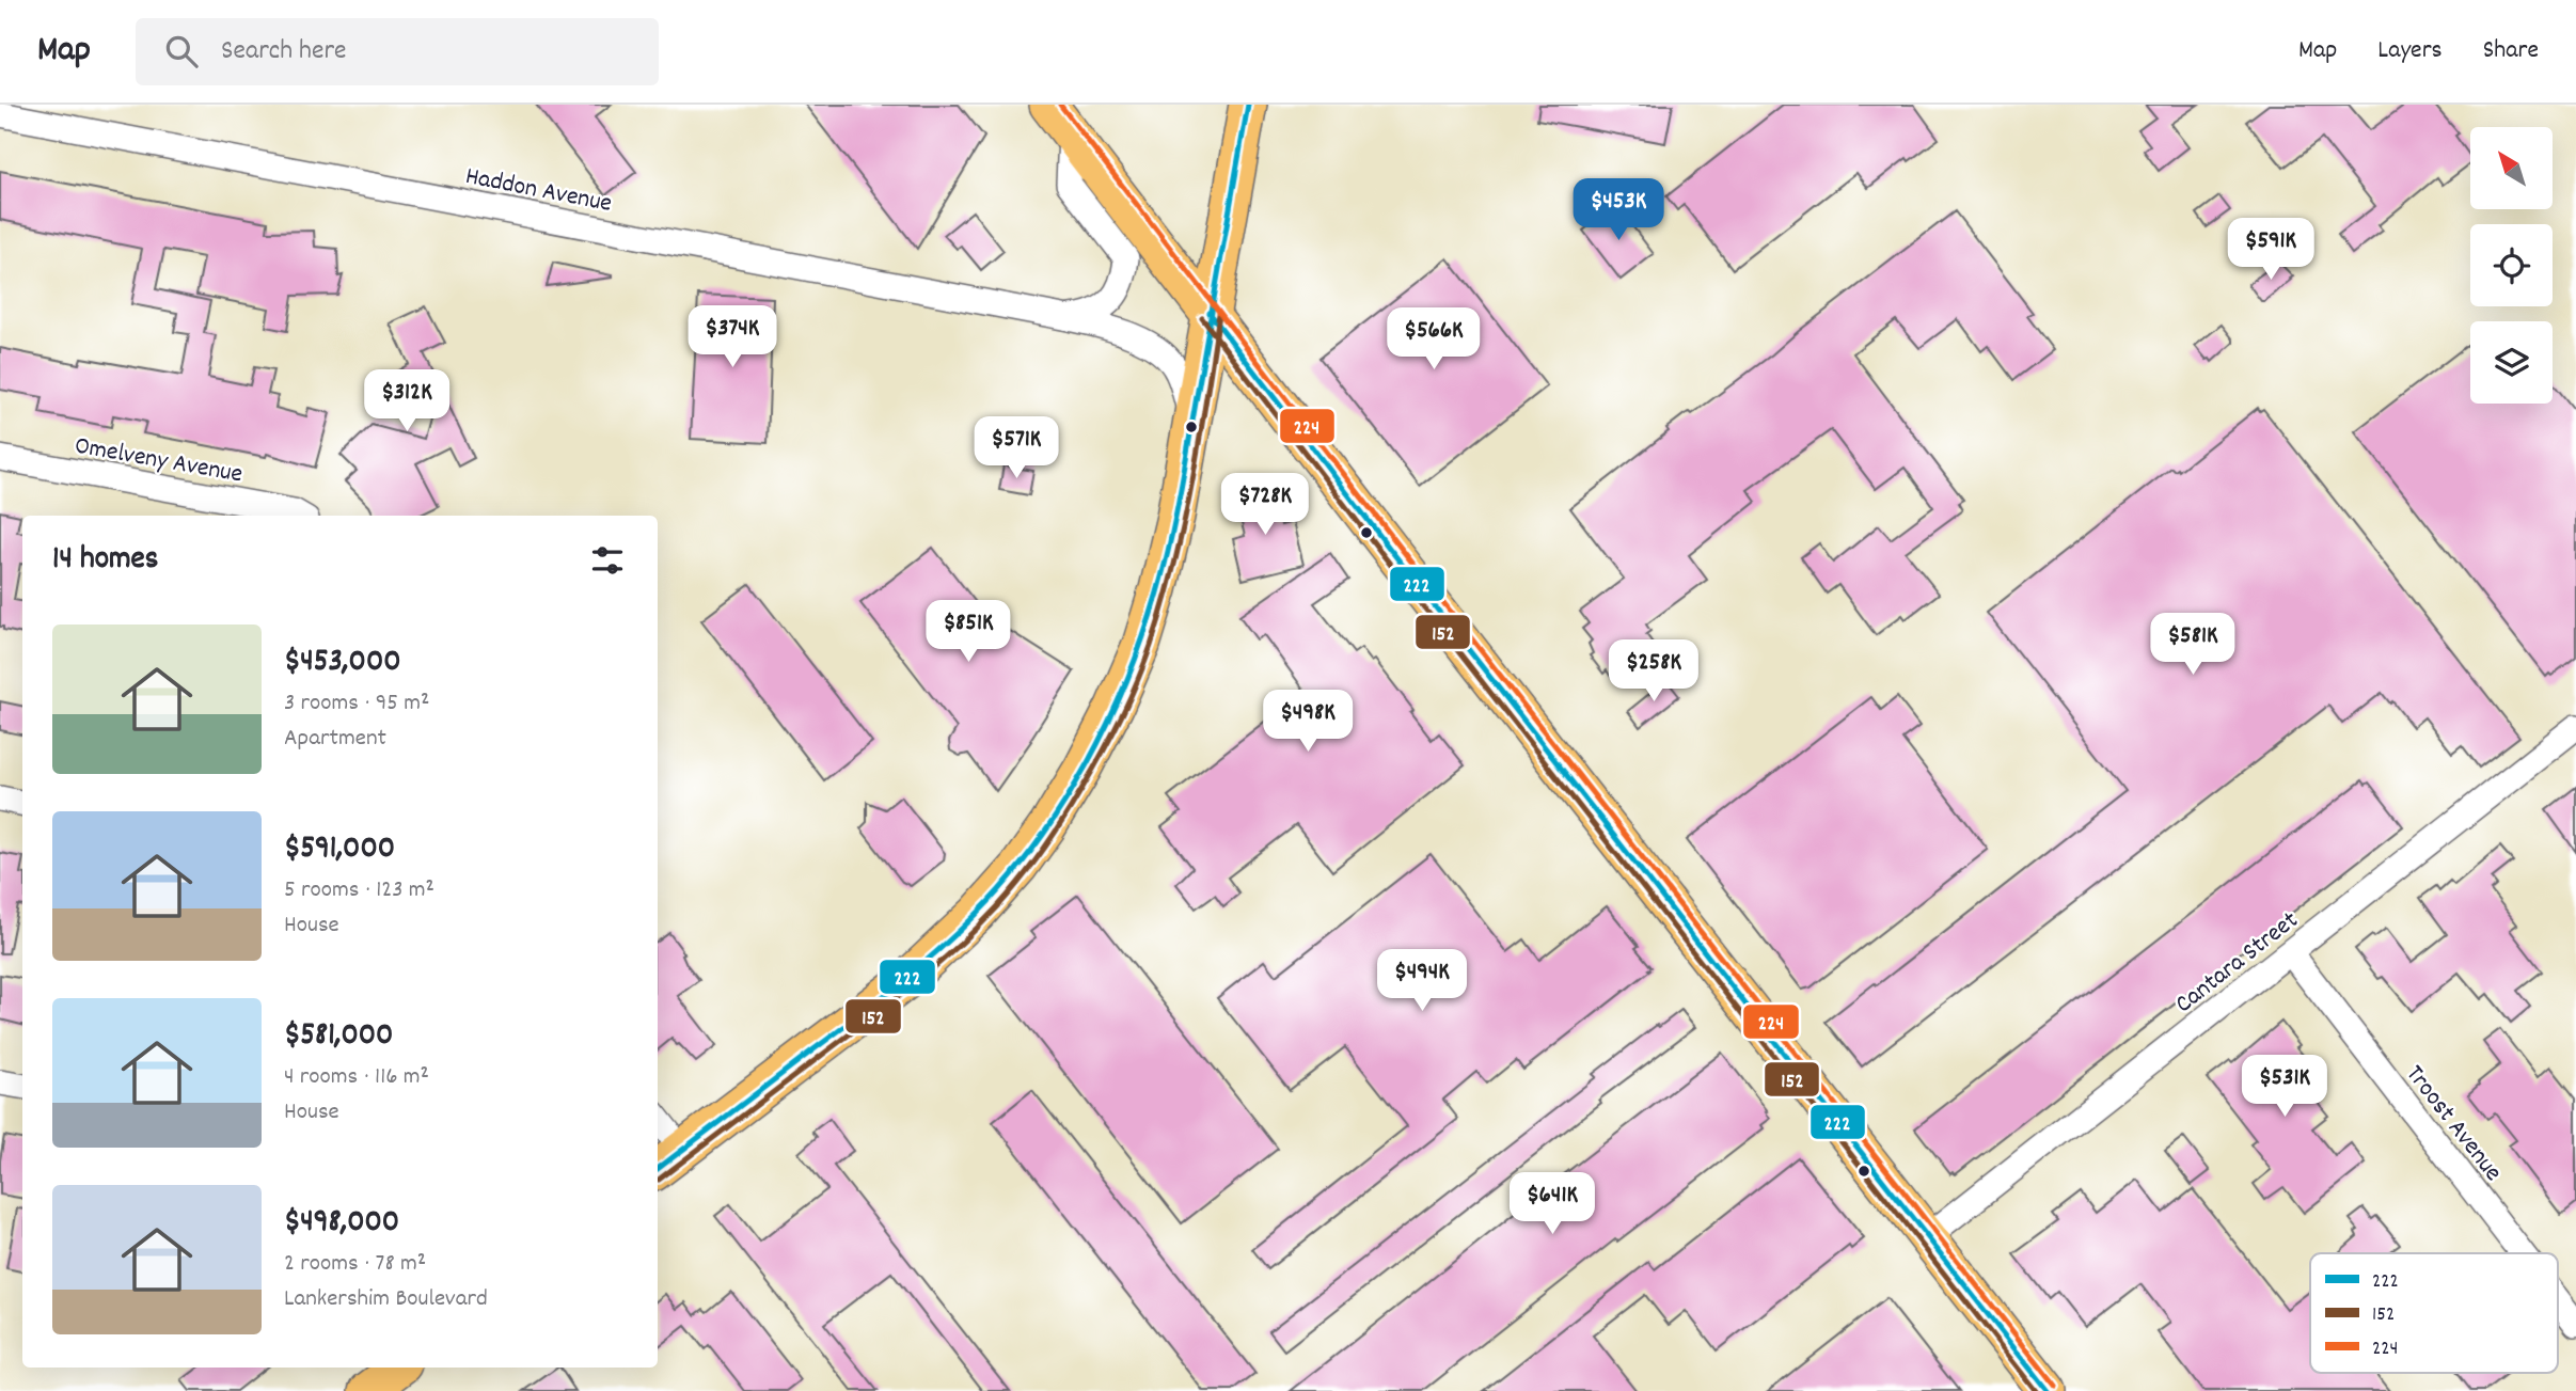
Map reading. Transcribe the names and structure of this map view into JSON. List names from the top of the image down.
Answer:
{
  "streets": {
    "street": [
      "Haddon Avenue",
      "Omelveny Avenue",
      "Cantara Street",
      "Troost Avenue"
    ]
  },
  "crossings": [
    ["Cantara Street", "Troost Avenue"]
  ],
  "lines": ["transit line 222", "transit line 224", "transit line 152"],
  "legend": ["222", "152", "224"],
  "north": "top left",
  "page": {
    "header": "Map",
    "search": "Search here",
    "nav": ["Map", "Layers", "Share"],
    "price": [
      "$453K",
      "$591K",
      "$374K",
      "$566K",
      "$312K",
      "$571K",
      "$728K",
      "$851K",
      "$581K",
      "$258K",
      "$498K",
      "$494K",
      "$531K",
      "$641K"
    ],
    "heading": "14 homes",
    "list": [
      {
        "name": "$453,000",
        "note": "3 rooms · 95 m² · Apartment"
      },
      {
        "name": "$591,000",
        "note": "5 rooms · 123 m² · House"
      },
      {
        "name": "$581,000",
        "note": "4 rooms · 116 m² · House"
      },
      {
        "name": "$498,000",
        "note": "2 rooms · 78 m² · Lankershim Boulevard"
      }
    ]
  }
}
